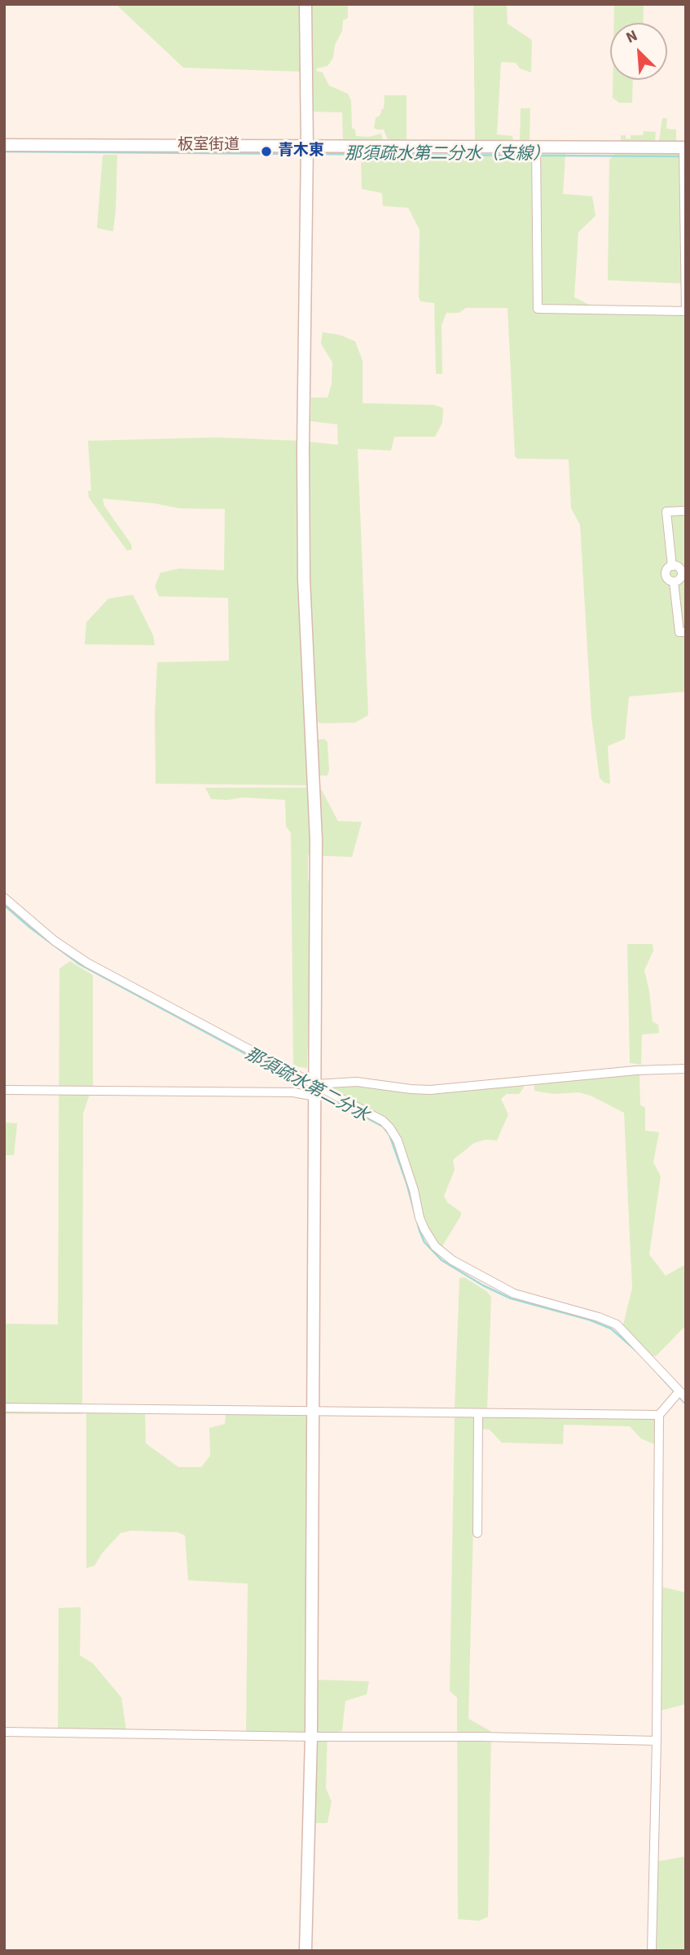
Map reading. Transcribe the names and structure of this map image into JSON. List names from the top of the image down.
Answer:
{
  "streets": {
    "street": ["板室街道"]
  },
  "water": ["那須疏水第二分水（支線）", "那須疏水第二分水"],
  "places": ["青木東"],
  "north": "top left"
}
